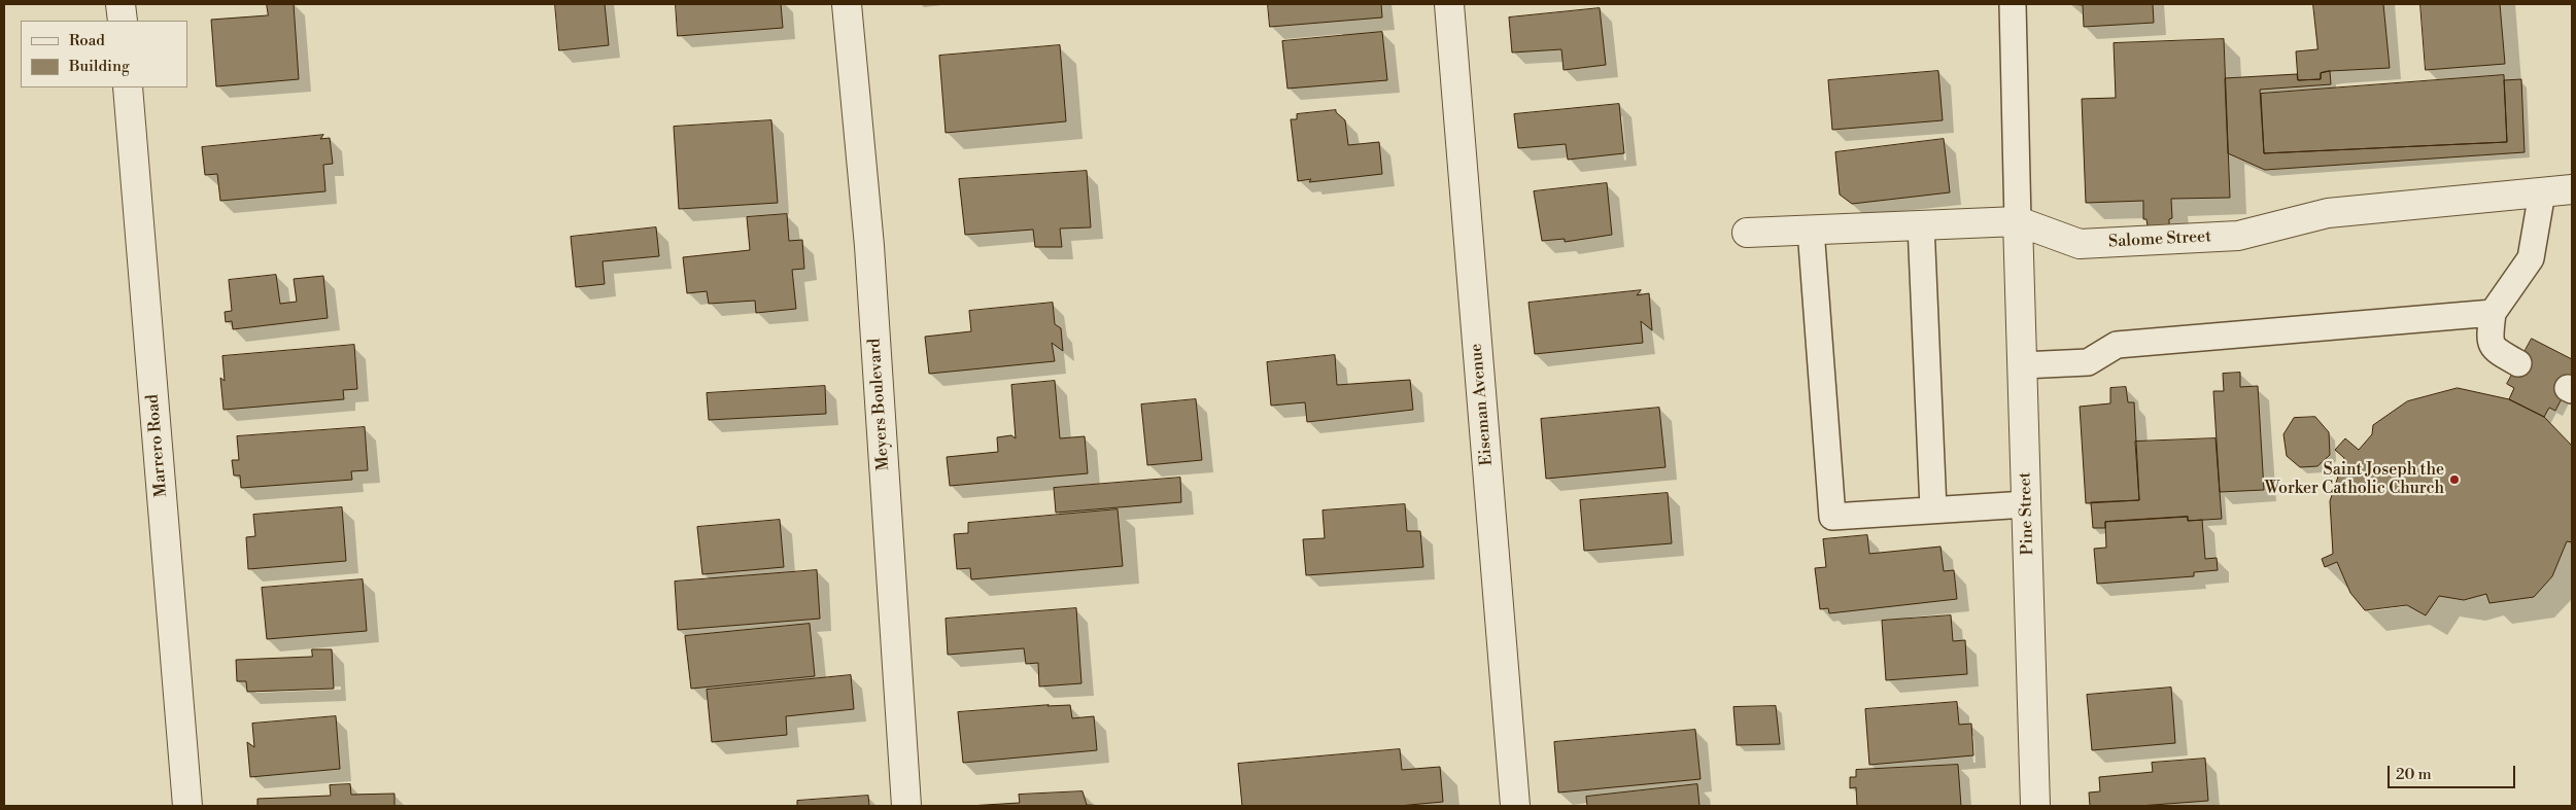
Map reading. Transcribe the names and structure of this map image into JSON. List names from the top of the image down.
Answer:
{
  "streets": {
    "street": [
      "Salome Street",
      "Meyers Boulevard",
      "Eiseman Avenue",
      "Marrero Road",
      "Pine Street"
    ]
  },
  "crossings": [
    ["Salome Street", "Pine Street"]
  ],
  "places": ["Saint Joseph the Worker Catholic Church"],
  "legend": ["Road", "Building"],
  "scale_bar": "20 m"
}
